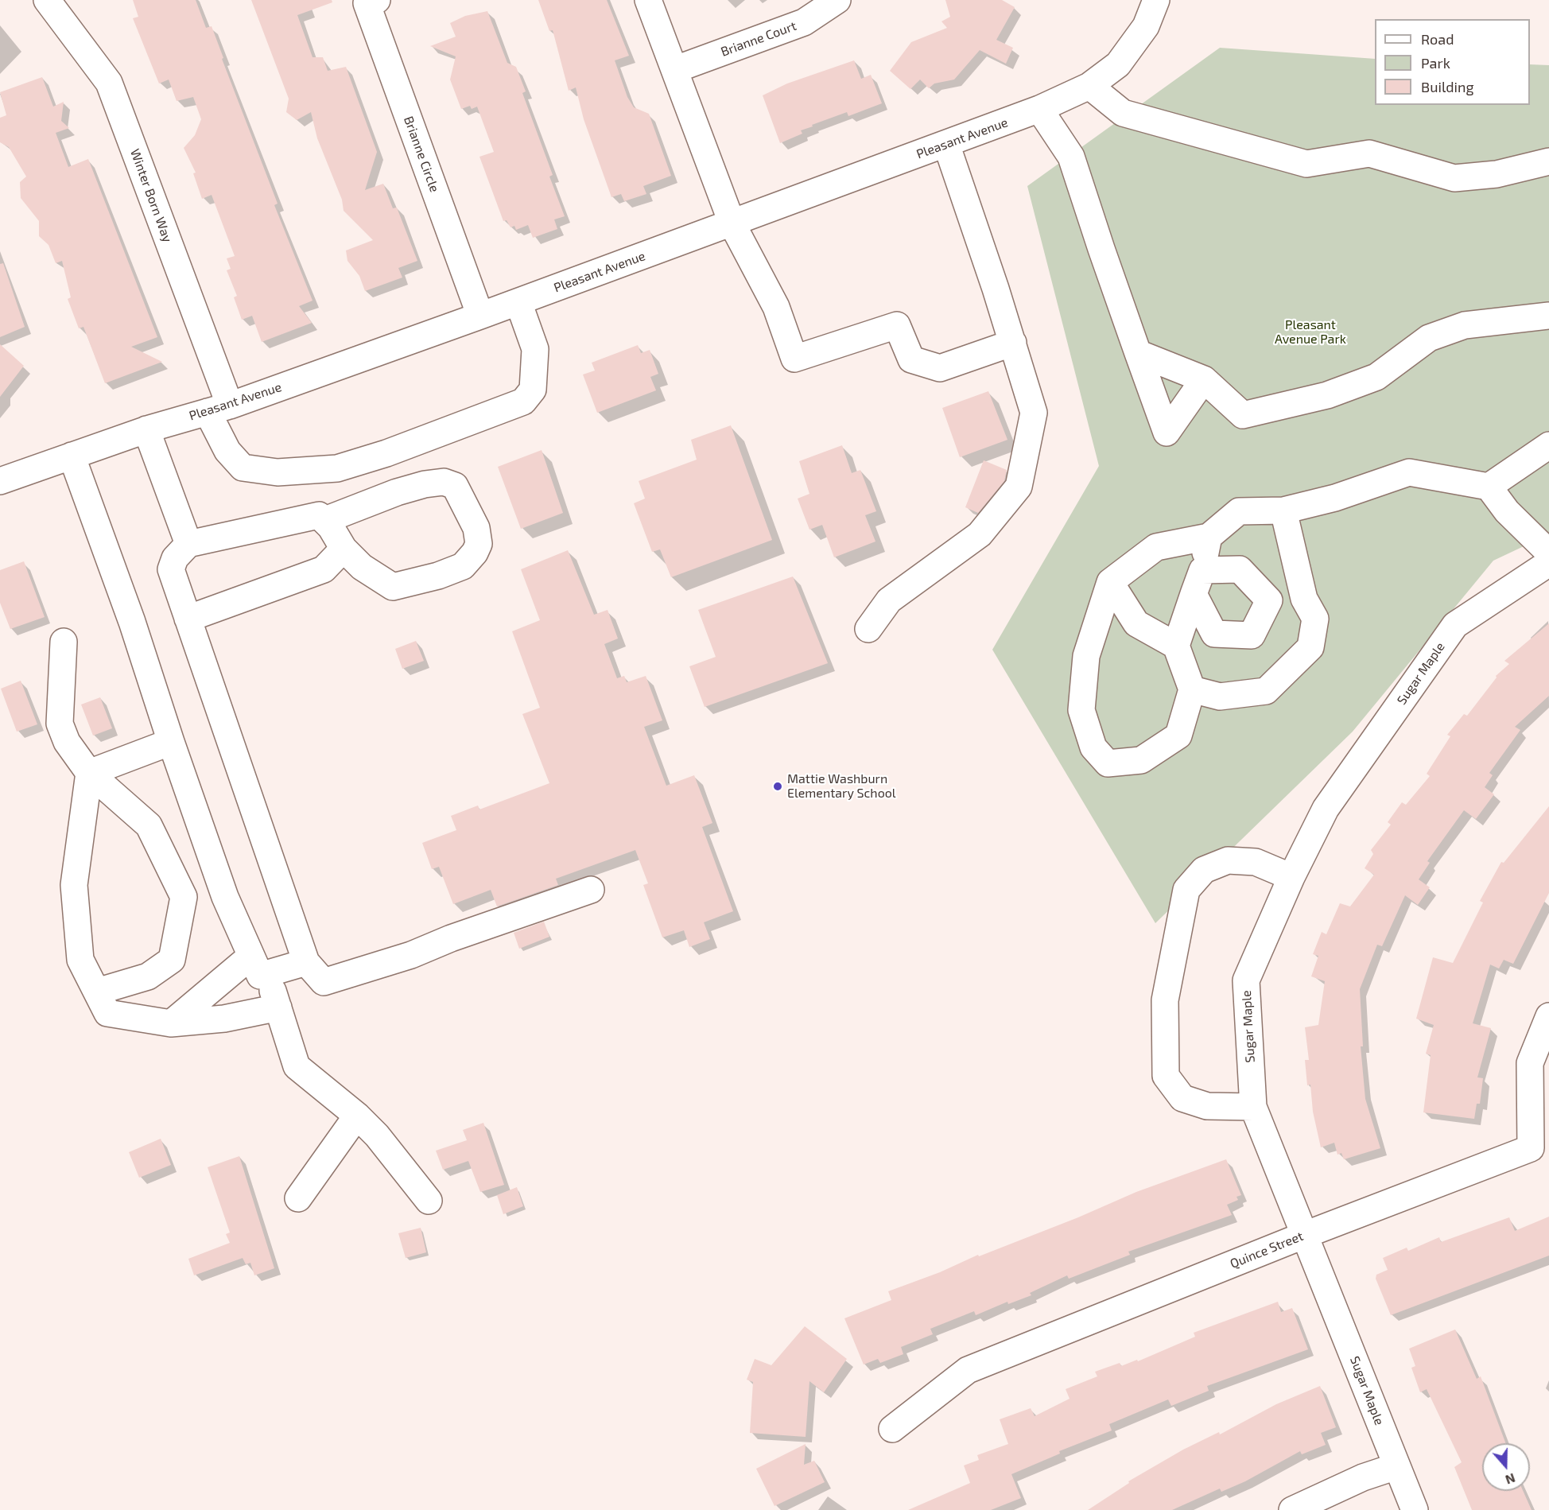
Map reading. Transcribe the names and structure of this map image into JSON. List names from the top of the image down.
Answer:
{
  "streets": {
    "street": [
      "Brianne Court",
      "Pleasant Avenue",
      "Brianne Circle",
      "Winter Born Way",
      "Sugar Maple",
      "Quince Street"
    ]
  },
  "crossings": [
    ["Pleasant Avenue", "Brianne Circle"],
    ["Pleasant Avenue", "Winter Born Way"],
    ["Sugar Maple", "Quince Street"]
  ],
  "parks": ["Pleasant Avenue Park"],
  "places": ["Mattie Washburn Elementary School"],
  "legend": ["Road", "Park", "Building"],
  "north": "bottom"
}
